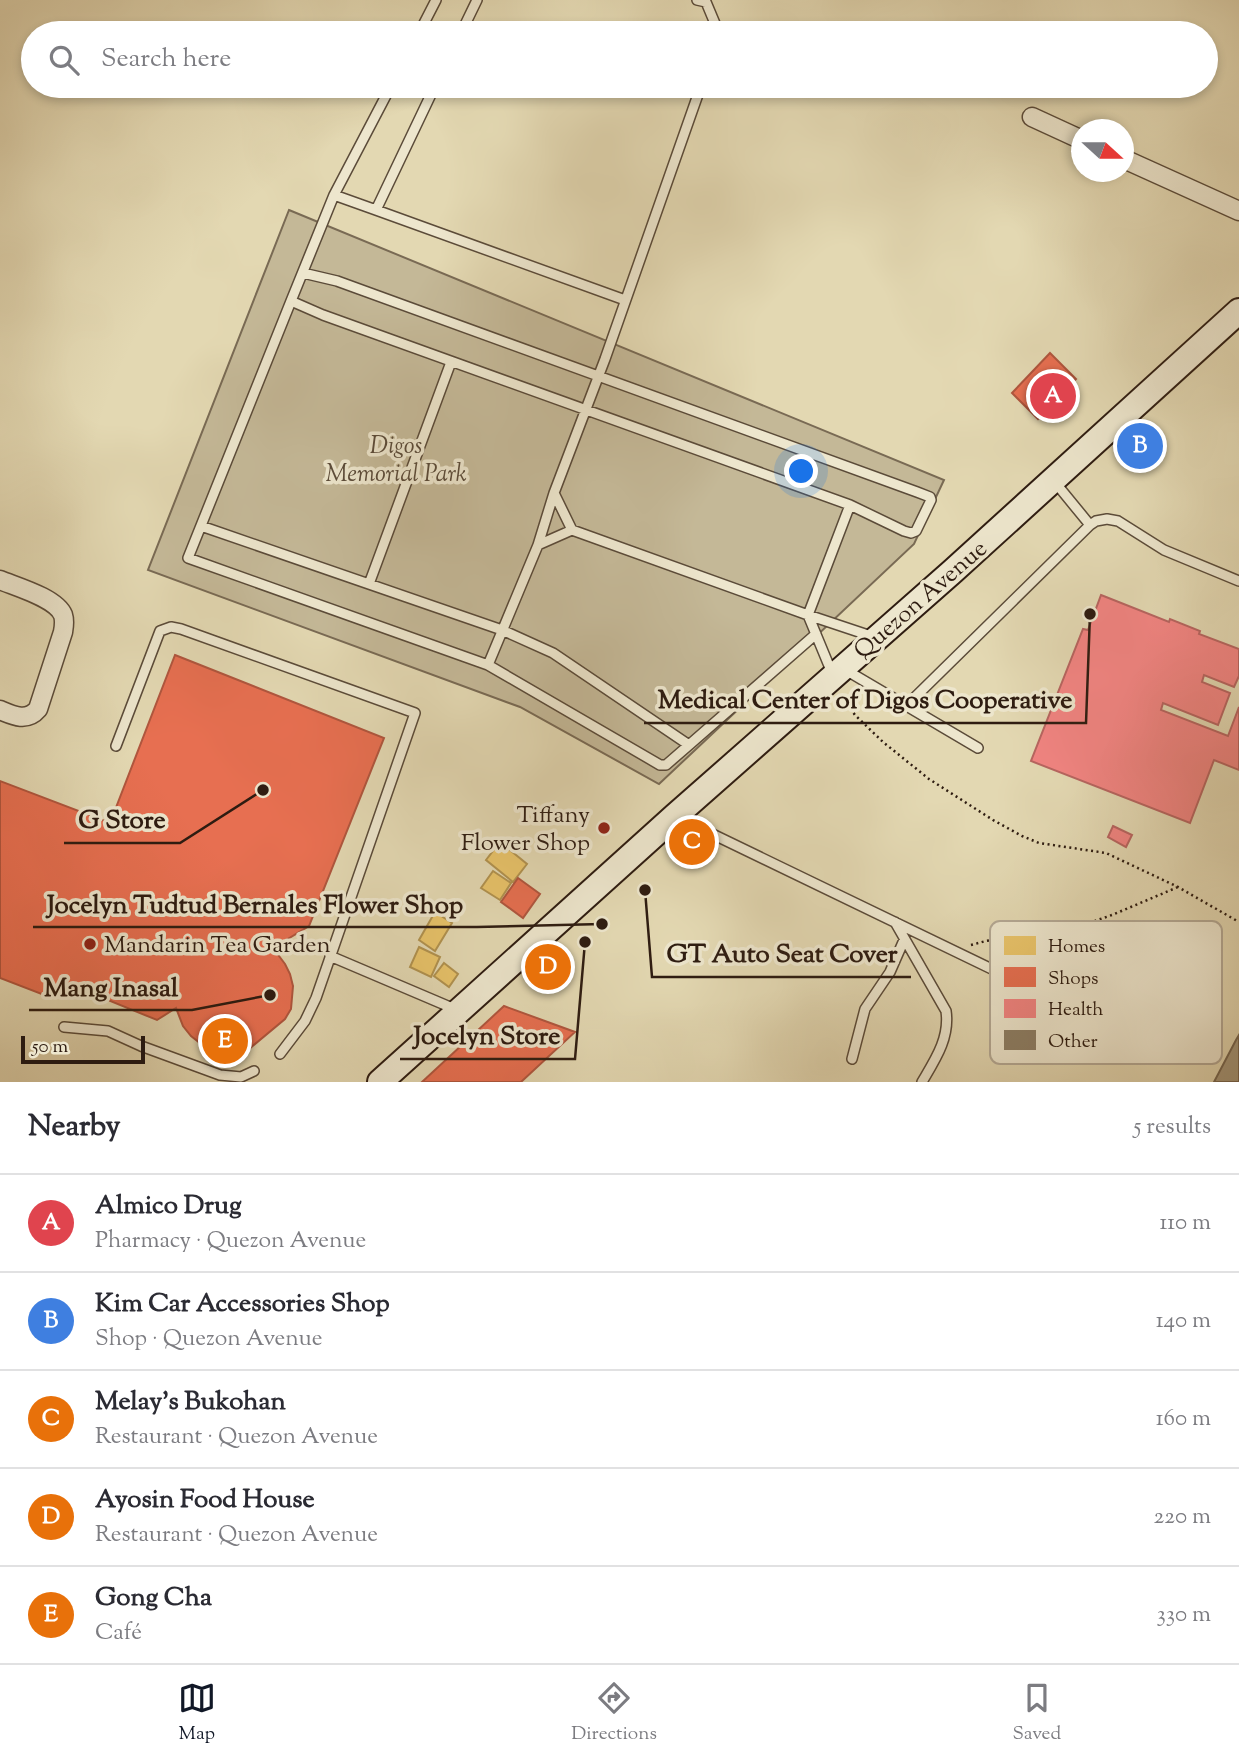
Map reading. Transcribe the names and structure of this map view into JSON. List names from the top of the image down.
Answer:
{
  "streets": {
    "main road": ["Quezon Avenue"]
  },
  "parks": ["Digos Memorial Park"],
  "places": [
    "Medical Center of Digos Cooperative",
    "G Store",
    "Tiffany Flower Shop",
    "GT Auto Seat Cover",
    "Jocelyn Tudtud Bernales Flower Shop",
    "Jocelyn Store",
    "Mandarin Tea Garden",
    "Mang Inasal"
  ],
  "legend": [
    "Homes",
    "Shops",
    "Health",
    "Other"
  ],
  "scale_bar": "50 m",
  "north": "right",
  "page": {
    "search": "Search here",
    "pins": [
      "A",
      "B",
      "C",
      "D",
      "E"
    ],
    "scale": "50 m",
    "heading": ["Nearby", "5 results"],
    "list": [
      {
        "mark": "A",
        "name": "Almico Drug",
        "note": "Pharmacy · Quezon Avenue",
        "value": "110 m"
      },
      {
        "mark": "B",
        "name": "Kim Car Accessories Shop",
        "note": "Shop · Quezon Avenue",
        "value": "140 m"
      },
      {
        "mark": "C",
        "name": "Melay's Bukohan",
        "note": "Restaurant · Quezon Avenue",
        "value": "160 m"
      },
      {
        "mark": "D",
        "name": "Ayosin Food House",
        "note": "Restaurant · Quezon Avenue",
        "value": "220 m"
      },
      {
        "mark": "E",
        "name": "Gong Cha",
        "note": "Café",
        "value": "330 m"
      }
    ],
    "nav": ["Map", "Directions", "Saved"]
  }
}
